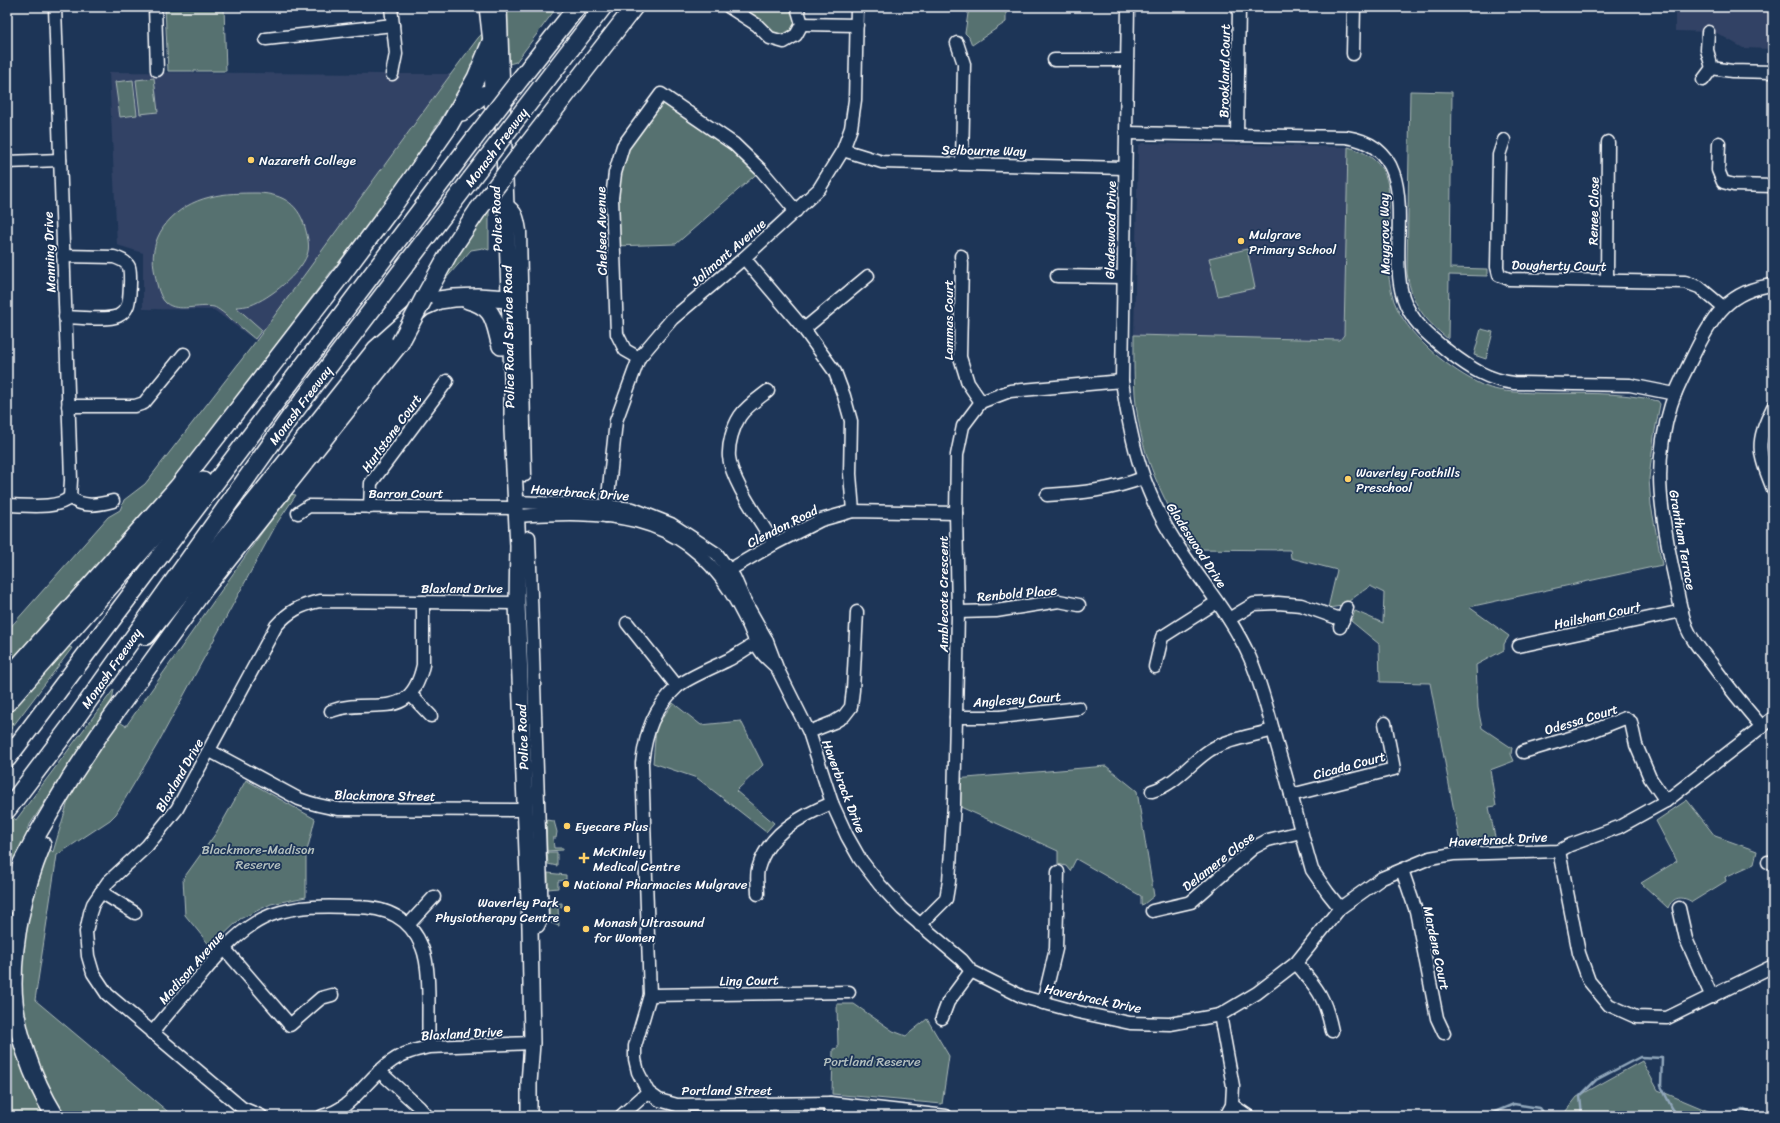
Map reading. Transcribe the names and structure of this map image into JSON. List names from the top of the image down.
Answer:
{
  "streets": {
    "highway": ["Monash Freeway"],
    "main road": ["Police Road"],
    "street": [
      "Brookland Court",
      "Selbourne Way",
      "Renee Close",
      "Gladeswood Drive",
      "Chelsea Avenue",
      "Maygrove Way",
      "Manning Drive",
      "Jolimont Avenue",
      "Dougherty Court",
      "Lammas Court",
      "Police Road Service Road",
      "Hurlstone Court",
      "Haverbrack Drive",
      "Barron Court",
      "Clendon Road",
      "Grantham Terrace",
      "Blaxland Drive",
      "Renbold Place",
      "Amblecote Crescent",
      "Hailsham Court",
      "Anglesey Court",
      "Odessa Court",
      "Cicada Court",
      "Blackmore Street",
      "Delamere Close",
      "Mardene Court",
      "Madison Avenue",
      "Ling Court",
      "Portland Street"
    ]
  },
  "crossings": [
    ["Brookland Court", "Maygrove Way"],
    ["Selbourne Way", "Gladeswood Drive"],
    ["Selbourne Way", "Jolimont Avenue"],
    ["Renee Close", "Dougherty Court"],
    ["Police Road", "Police Road Service Road"],
    ["Police Road", "Haverbrack Drive"],
    ["Police Road", "Barron Court"],
    ["Police Road", "Blaxland Drive"],
    ["Police Road", "Blackmore Street"],
    ["Gladeswood Drive", "Maygrove Way"],
    ["Gladeswood Drive", "Haverbrack Drive"],
    ["Gladeswood Drive", "Cicada Court"],
    ["Gladeswood Drive", "Delamere Close"],
    ["Chelsea Avenue", "Jolimont Avenue"],
    ["Maygrove Way", "Grantham Terrace"],
    ["Jolimont Avenue", "Haverbrack Drive"],
    ["Dougherty Court", "Grantham Terrace"],
    ["Lammas Court", "Amblecote Crescent"],
    ["Hurlstone Court", "Barron Court"],
    ["Haverbrack Drive", "Barron Court"],
    ["Haverbrack Drive", "Clendon Road"],
    ["Haverbrack Drive", "Grantham Terrace"],
    ["Haverbrack Drive", "Amblecote Crescent"],
    ["Haverbrack Drive", "Odessa Court"],
    ["Haverbrack Drive", "Mardene Court"],
    ["Clendon Road", "Amblecote Crescent"],
    ["Grantham Terrace", "Hailsham Court"],
    ["Blaxland Drive", "Blackmore Street"],
    ["Blaxland Drive", "Madison Avenue"],
    ["Renbold Place", "Amblecote Crescent"],
    ["Amblecote Crescent", "Anglesey Court"]
  ],
  "parks": ["Blackmore-Madison Reserve", "Portland Reserve"],
  "places": {
    "other": [
      "Nazareth College",
      "Mulgrave Primary School",
      "Waverley Foothills Preschool",
      "Eyecare Plus",
      "National Pharmacies Mulgrave",
      "Waverley Park Physiotherapy Centre",
      "Monash Ultrasound for Women"
    ],
    "health": ["McKinley Medical Centre"]
  }
}
